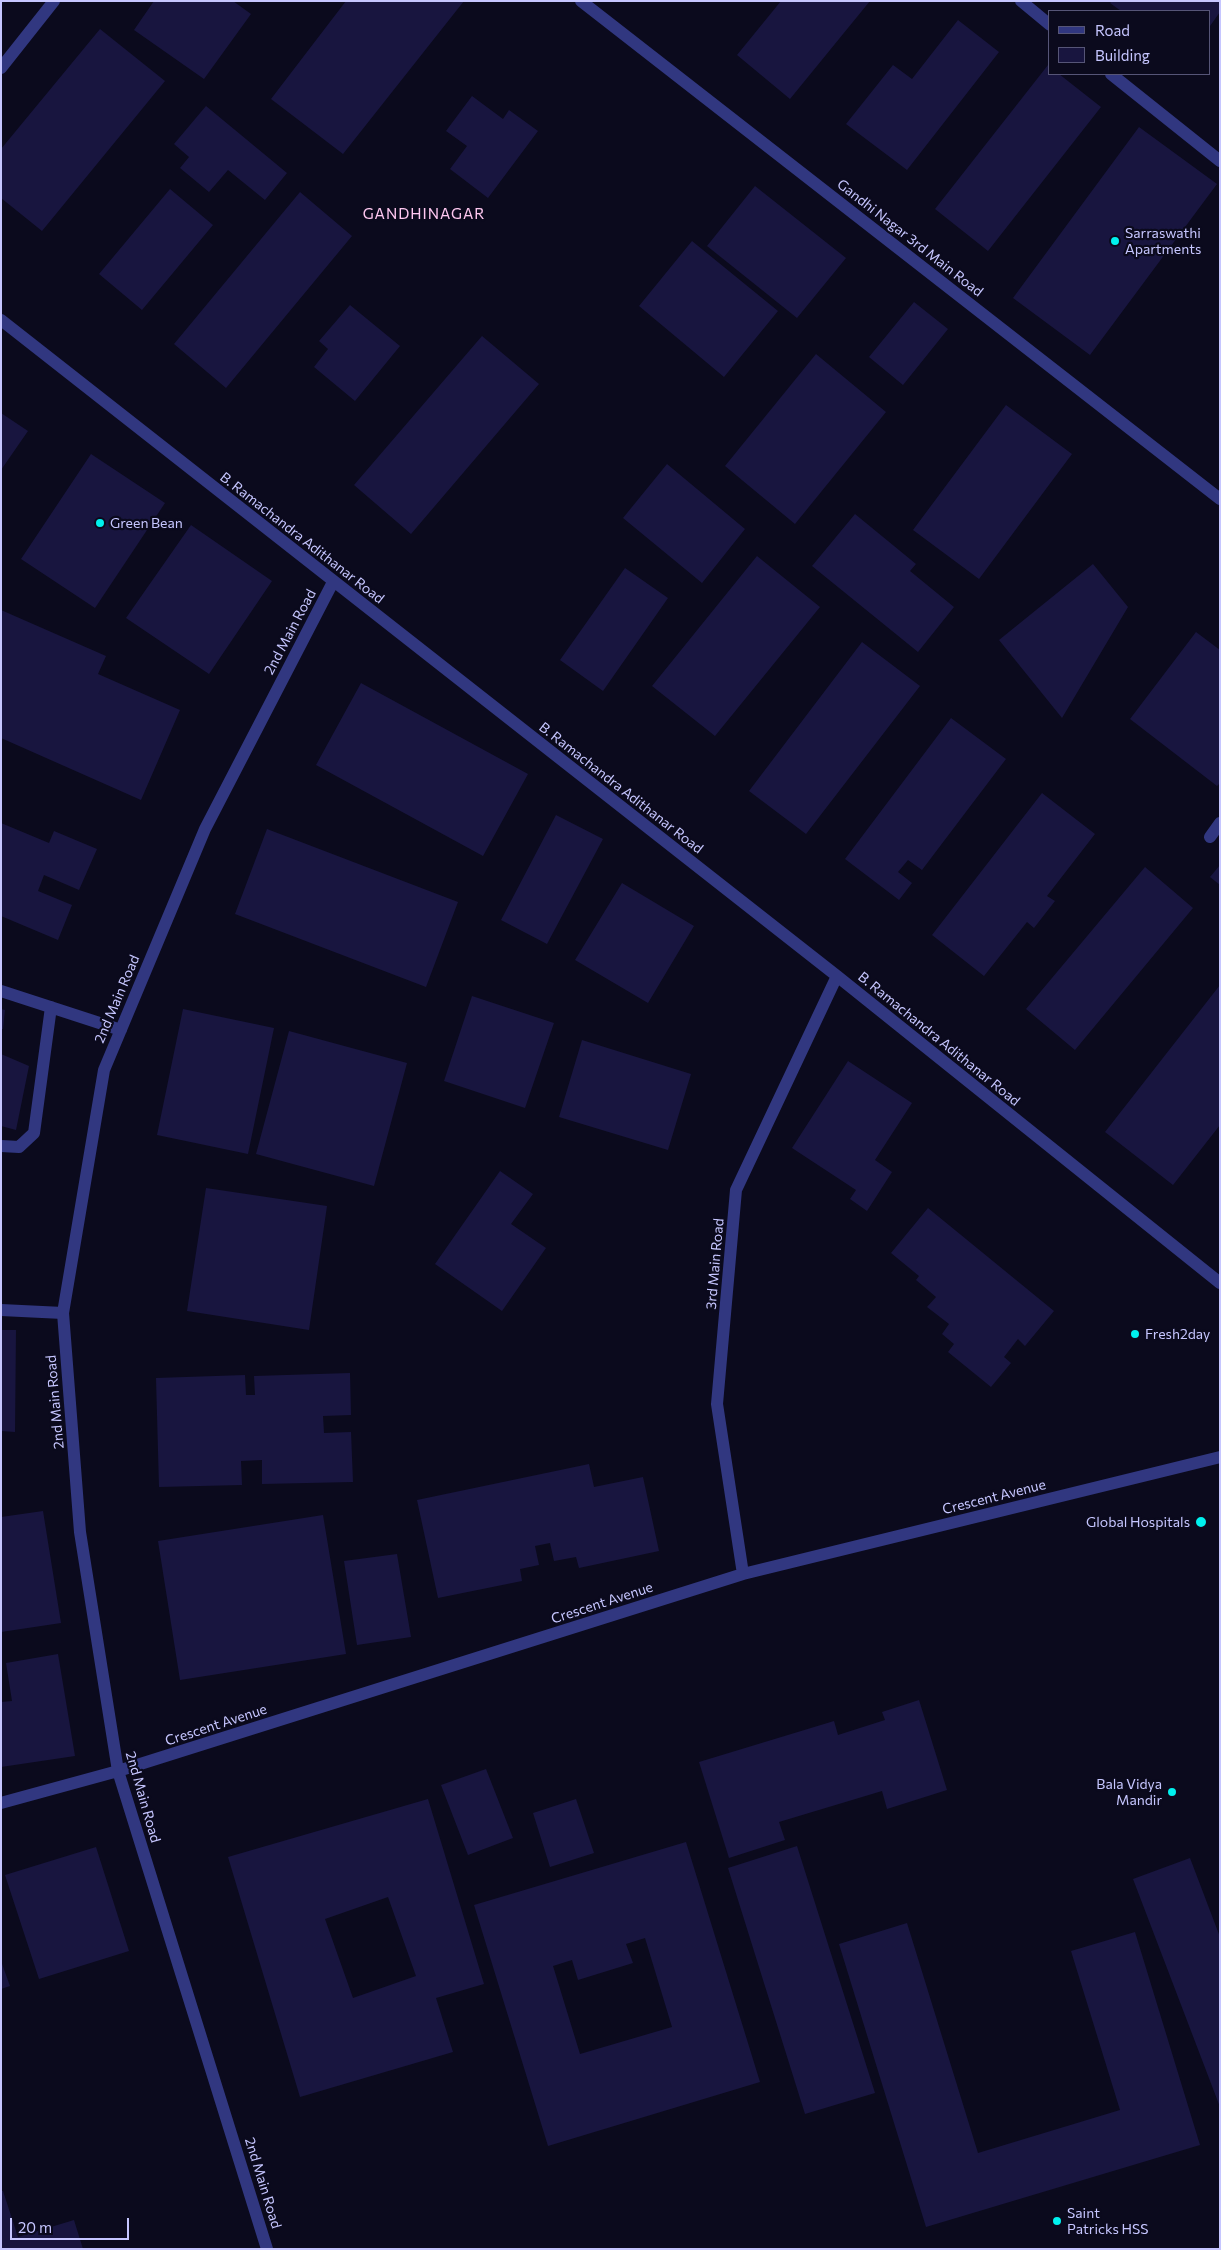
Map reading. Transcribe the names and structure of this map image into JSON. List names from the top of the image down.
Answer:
{
  "streets": {
    "street": [
      "Gandhi Nagar 3rd Main Road",
      "B. Ramachandra Adithanar Road",
      "2nd Main Road",
      "3rd Main Road",
      "Crescent Avenue"
    ]
  },
  "crossings": [
    ["B. Ramachandra Adithanar Road", "2nd Main Road"],
    ["B. Ramachandra Adithanar Road", "3rd Main Road"],
    ["2nd Main Road", "Crescent Avenue"],
    ["3rd Main Road", "Crescent Avenue"]
  ],
  "districts": ["GANDHINAGAR"],
  "places": [
    "Sarraswathi Apartments",
    "Green Bean",
    "Fresh2day",
    "Global Hospitals",
    "Bala Vidya Mandir",
    "Saint Patricks HSS"
  ],
  "legend": ["Road", "Building"],
  "scale_bar": "20 m"
}
